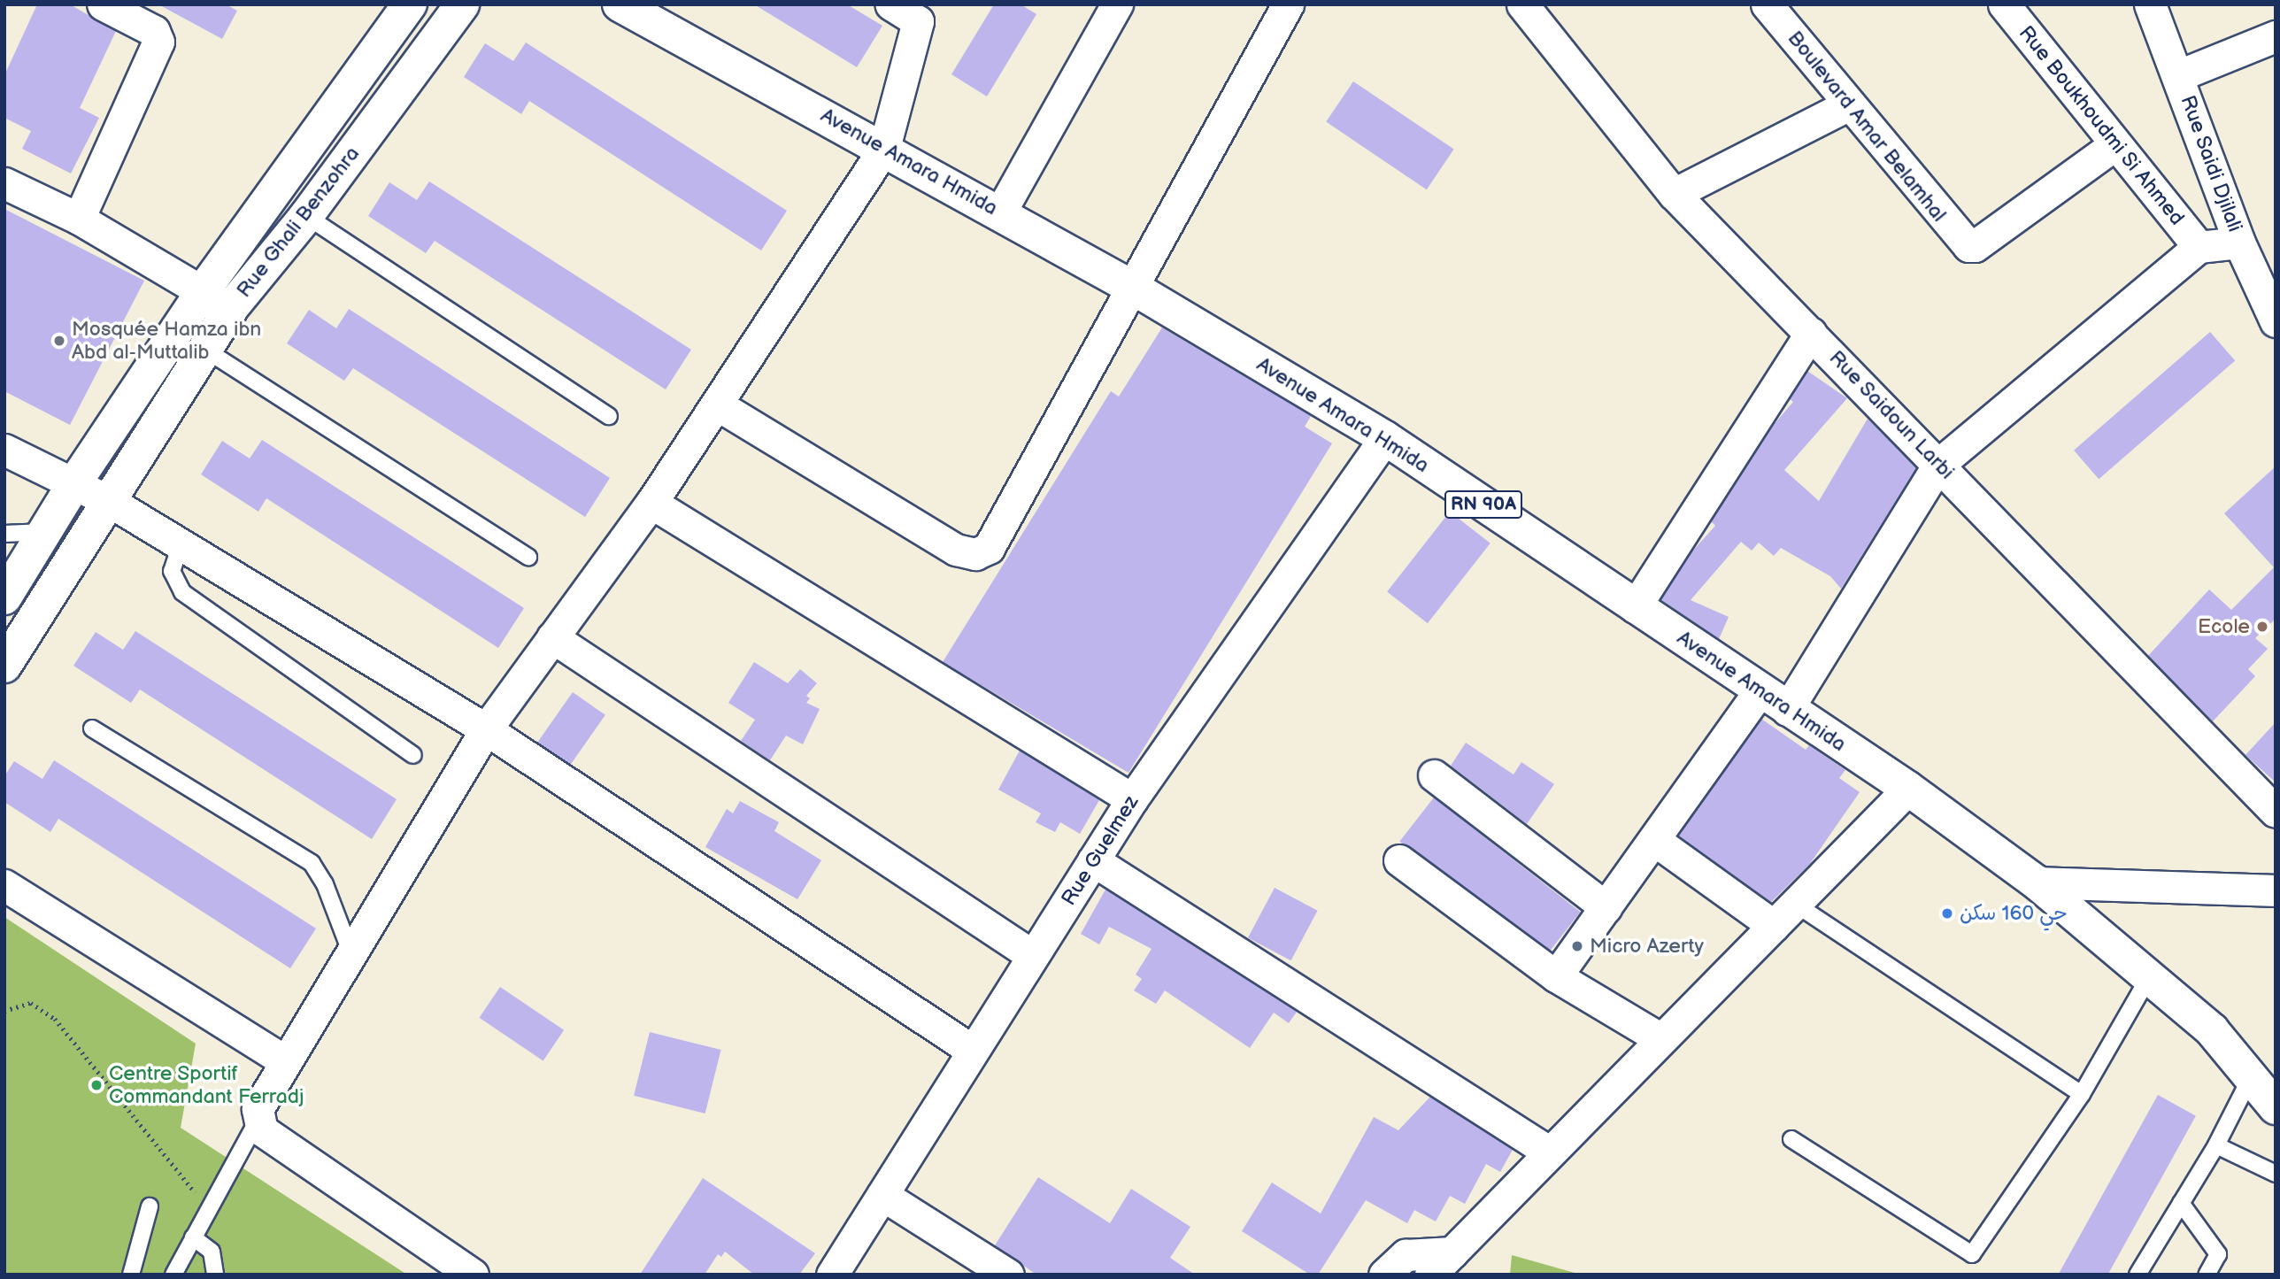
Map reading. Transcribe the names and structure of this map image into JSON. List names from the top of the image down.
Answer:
{
  "streets": {
    "main road": ["Avenue Amara Hmida", "Rue Ghali Benzohra", "RN 90A"],
    "street": [
      "Rue Boukhoudmi Si Ahmed",
      "Boulevard Amar Belamhal",
      "Rue Saidi Djilali",
      "Rue Saidoun Larbi",
      "Rue Guelmez"
    ]
  },
  "crossings": [
    ["Rue Boukhoudmi Si Ahmed", "Boulevard Amar Belamhal"],
    ["Avenue Amara Hmida", "Rue Guelmez"]
  ],
  "places": [
    "Mosquée Hamza ibn Abd al-Muttalib",
    "Ecole",
    "حي 160 سكن",
    "Micro Azerty",
    "Centre Sportif Commandant Ferradj"
  ]
}
